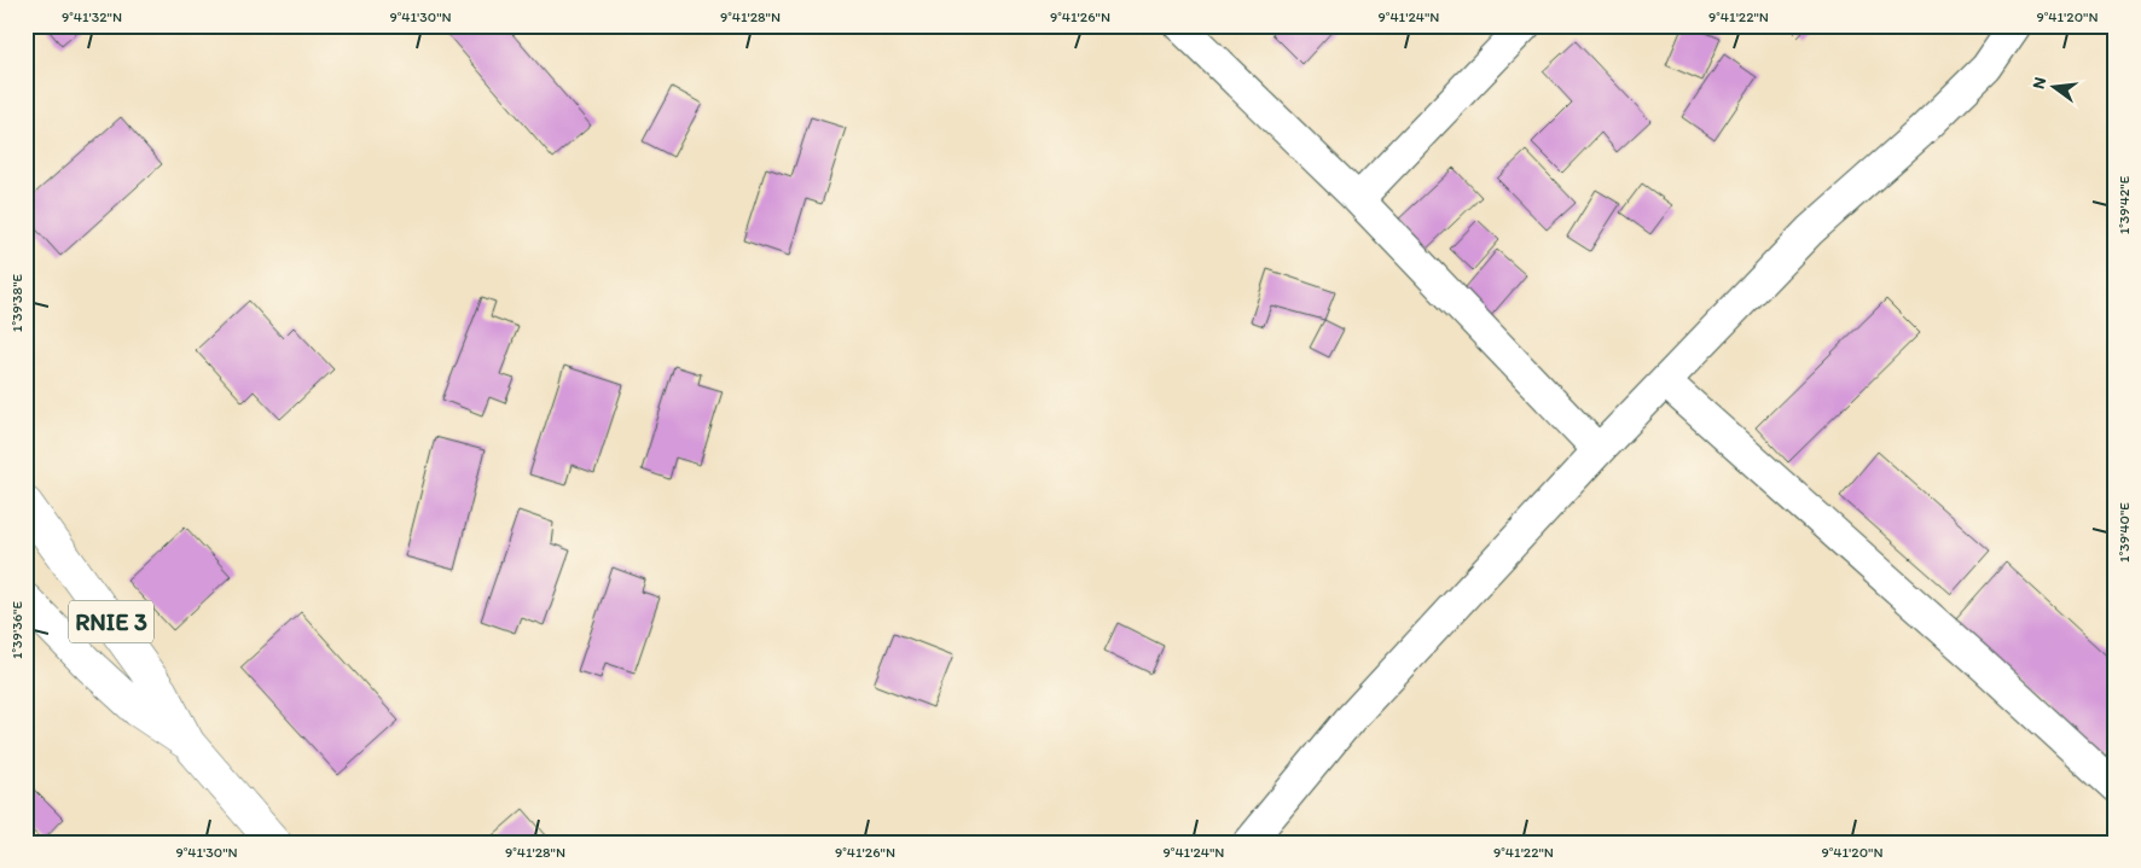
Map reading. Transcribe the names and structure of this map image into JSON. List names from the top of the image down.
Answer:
{
  "streets": {
    "highway": ["RNIE 3"]
  },
  "north": "left",
  "coordinates": [
    "9°41'32\"N",
    "9°41'30\"N",
    "9°41'28\"N",
    "9°41'26\"N",
    "9°41'24\"N",
    "9°41'22\"N",
    "9°41'20\"N",
    "1°39'42\"E",
    "1°39'38\"E",
    "1°39'40\"E",
    "1°39'36\"E"
  ]
}
